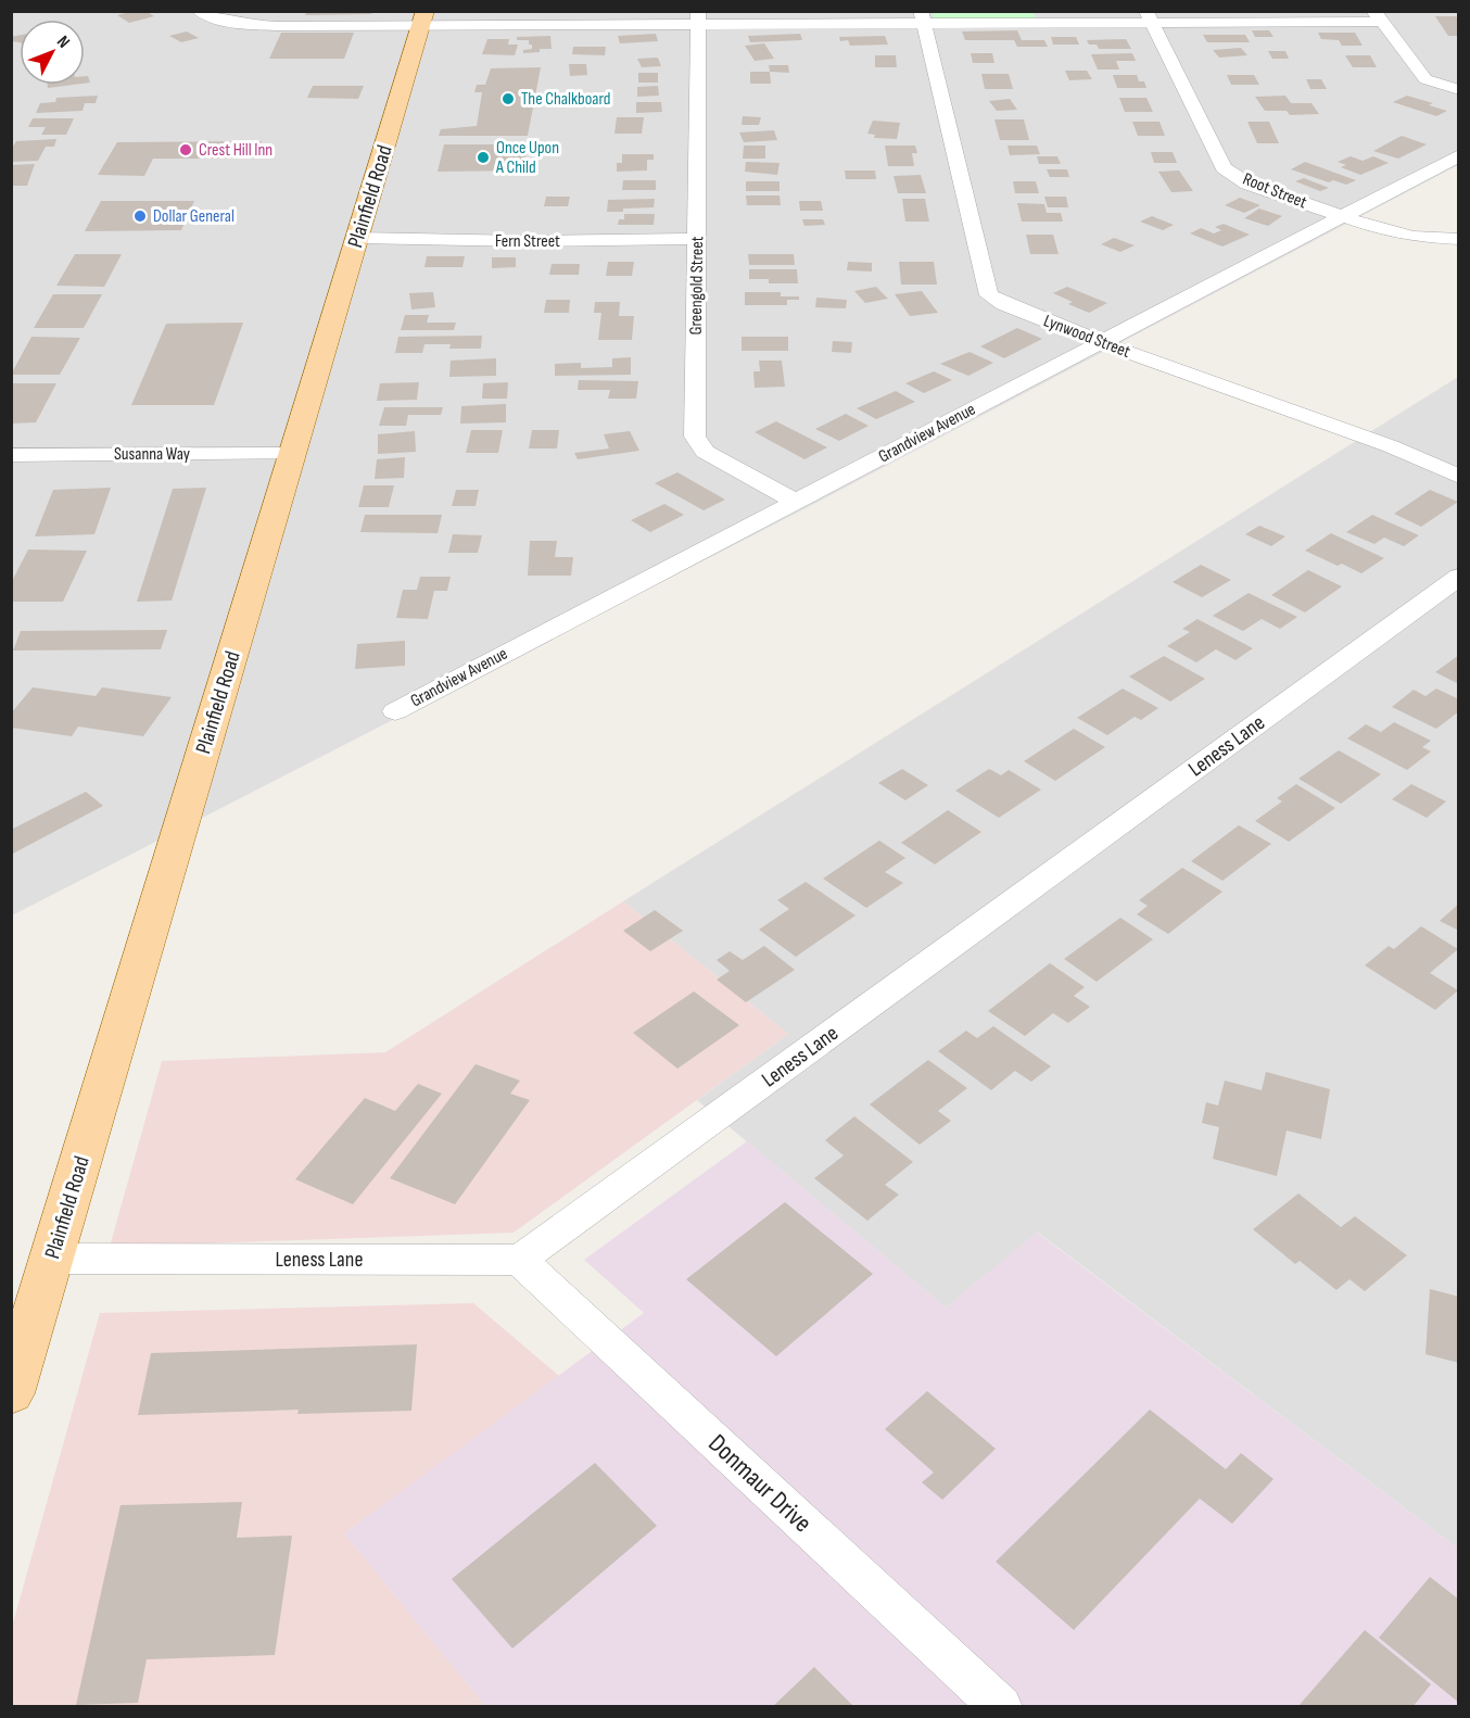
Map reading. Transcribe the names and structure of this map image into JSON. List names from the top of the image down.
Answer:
{
  "streets": {
    "main road": ["Plainfield Road"],
    "street": [
      "Root Street",
      "Fern Street",
      "Greengold Street",
      "Lynwood Street",
      "Grandview Avenue",
      "Susanna Way",
      "Leness Lane",
      "Donmaur Drive"
    ]
  },
  "crossings": [
    ["Root Street", "Grandview Avenue"],
    ["Plainfield Road", "Fern Street"],
    ["Plainfield Road", "Susanna Way"],
    ["Plainfield Road", "Leness Lane"],
    ["Fern Street", "Greengold Street"],
    ["Greengold Street", "Grandview Avenue"],
    ["Lynwood Street", "Grandview Avenue"],
    ["Leness Lane", "Donmaur Drive"]
  ],
  "places": [
    "The Chalkboard",
    "Crest Hill Inn",
    "Once Upon A Child",
    "Dollar General"
  ],
  "north": "top right"
}
